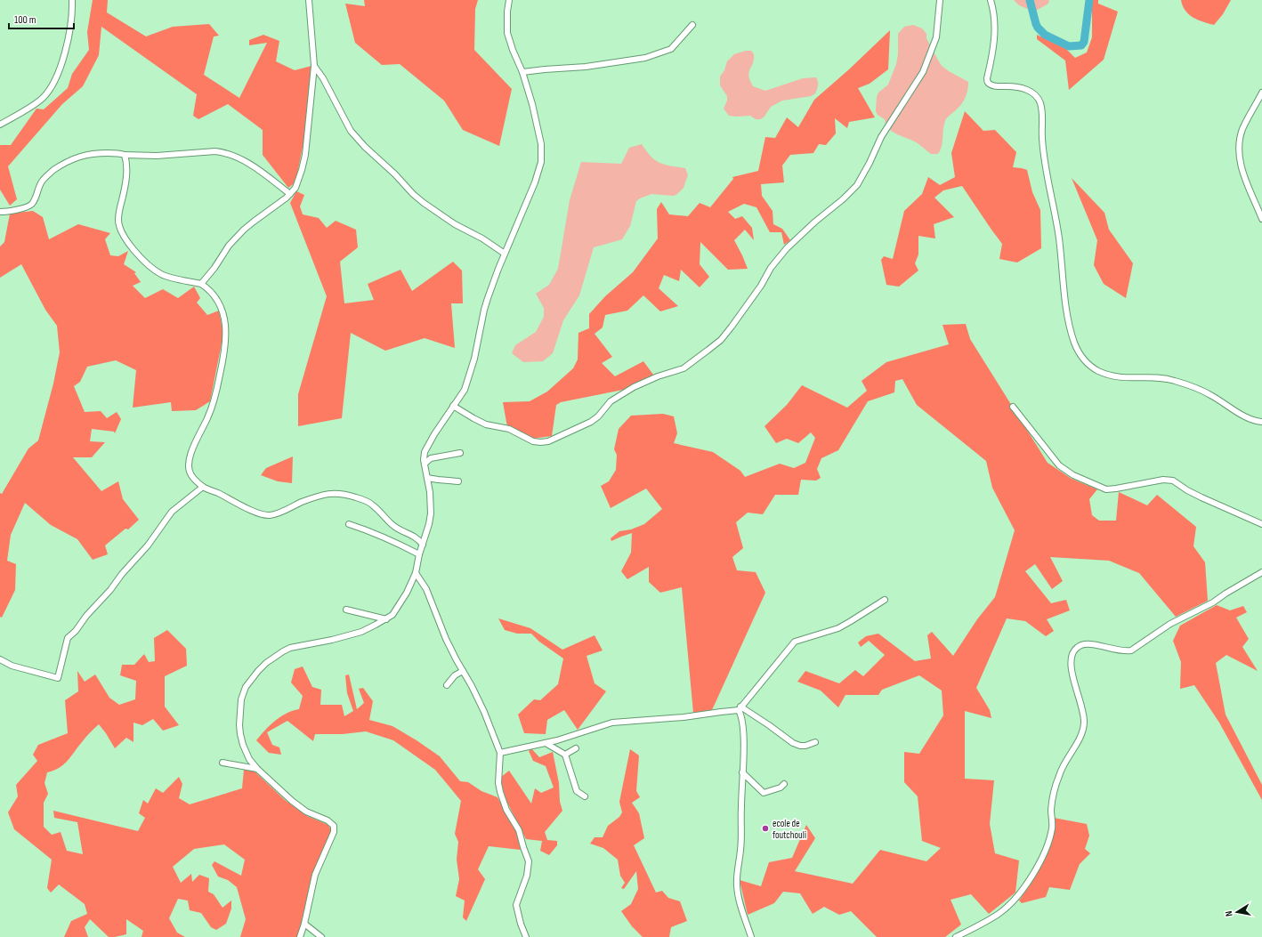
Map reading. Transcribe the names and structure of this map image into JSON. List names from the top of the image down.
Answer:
{
  "places": ["ecole de foutchouli"],
  "scale_bar": "100 m",
  "north": "left"
}
